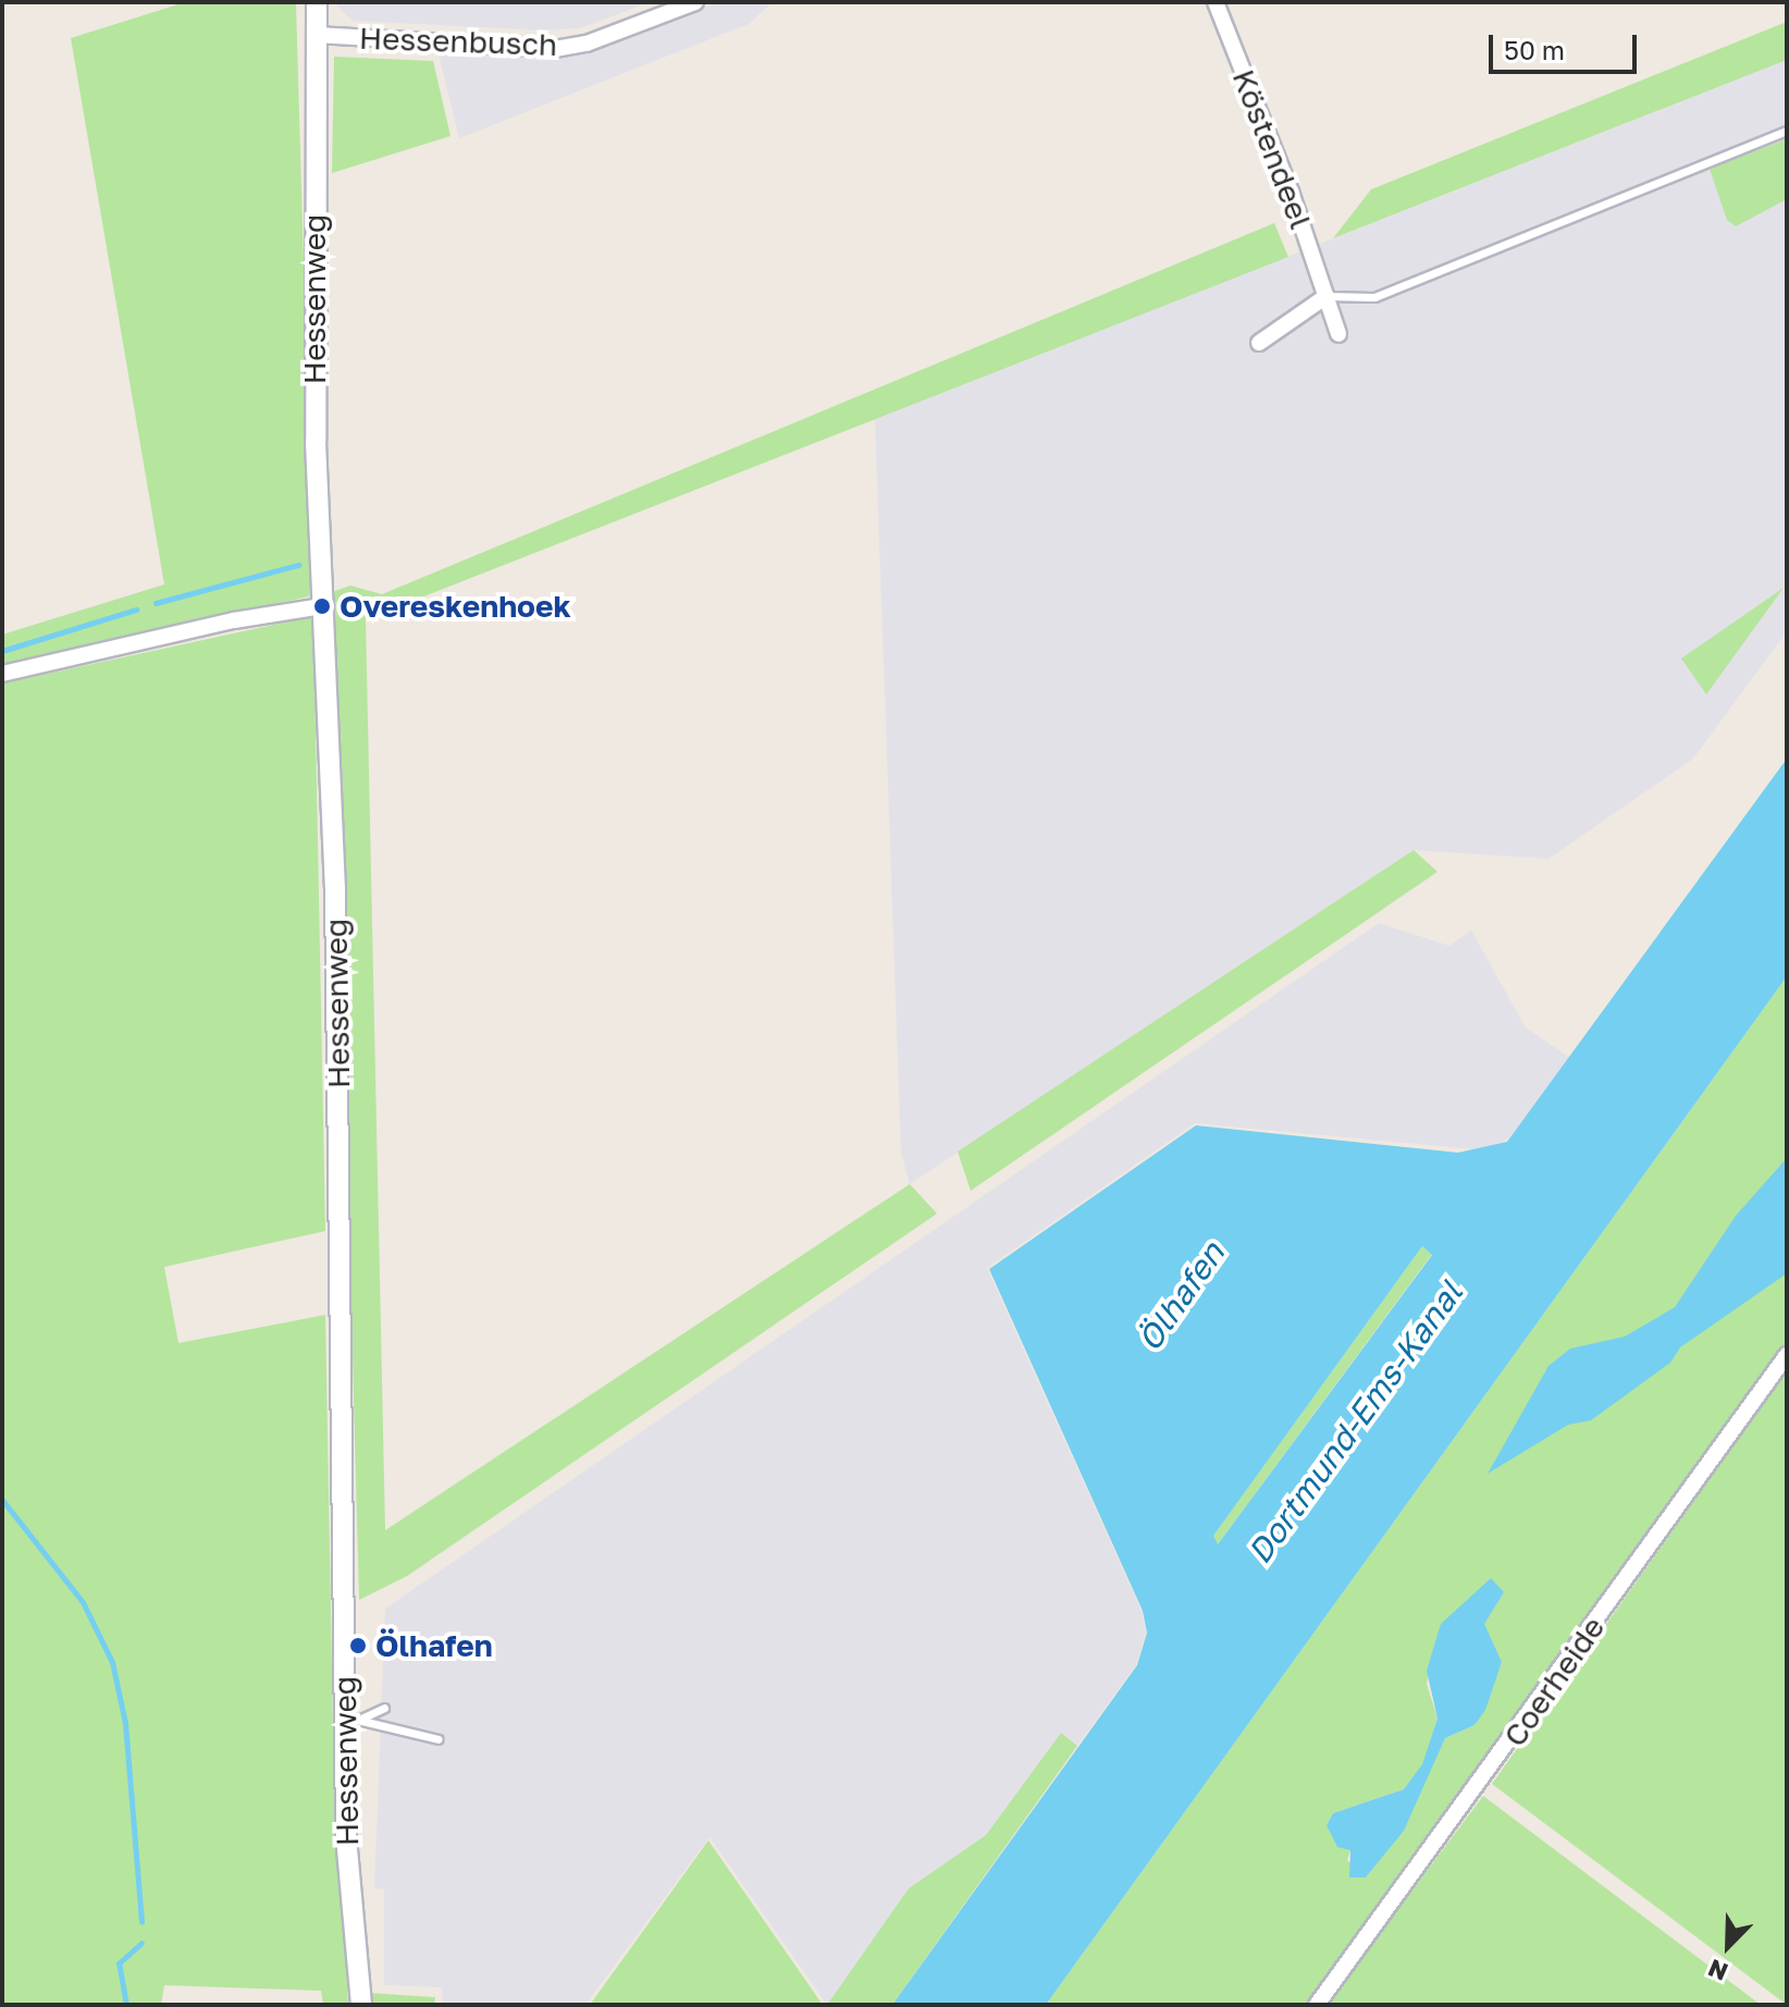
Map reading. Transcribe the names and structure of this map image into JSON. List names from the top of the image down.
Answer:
{
  "streets": {
    "street": [
      "Hessenbusch",
      "Köstendeel",
      "Hessenweg",
      "Coerheide"
    ]
  },
  "crossings": [
    ["Hessenbusch", "Hessenweg"]
  ],
  "water": ["Ölhafen", "Dortmund-Ems-Kanal"],
  "places": ["Overeskenhoek", "Ölhafen"],
  "scale_bar": "50 m",
  "north": "bottom left"
}
